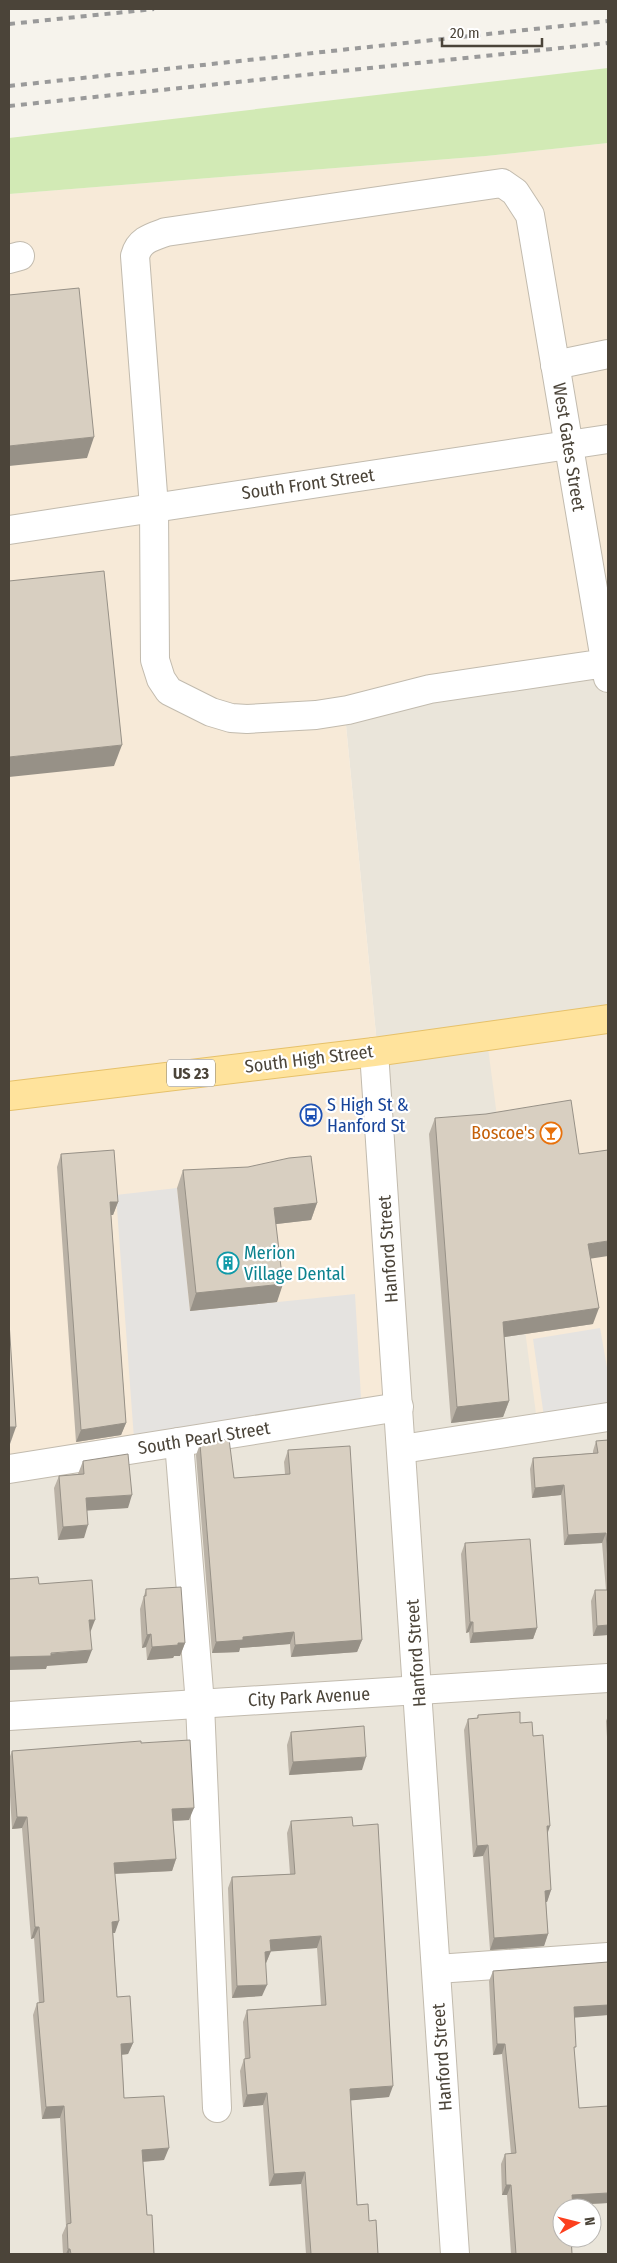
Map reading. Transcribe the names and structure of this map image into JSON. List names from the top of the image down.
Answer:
{
  "streets": {
    "main road": ["South High Street", "US 23"],
    "street": [
      "West Gates Street",
      "South Front Street",
      "Hanford Street",
      "South Pearl Street",
      "City Park Avenue"
    ]
  },
  "crossings": [
    ["West Gates Street", "South Front Street"],
    ["South High Street", "Hanford Street"],
    ["Hanford Street", "South Pearl Street"],
    ["Hanford Street", "City Park Avenue"]
  ],
  "places": {
    "bus stop": ["S High St & Hanford St"],
    "bar": ["Boscoe's"],
    "building": ["Merion Village Dental"]
  },
  "scale_bar": "20 m",
  "north": "right"
}
